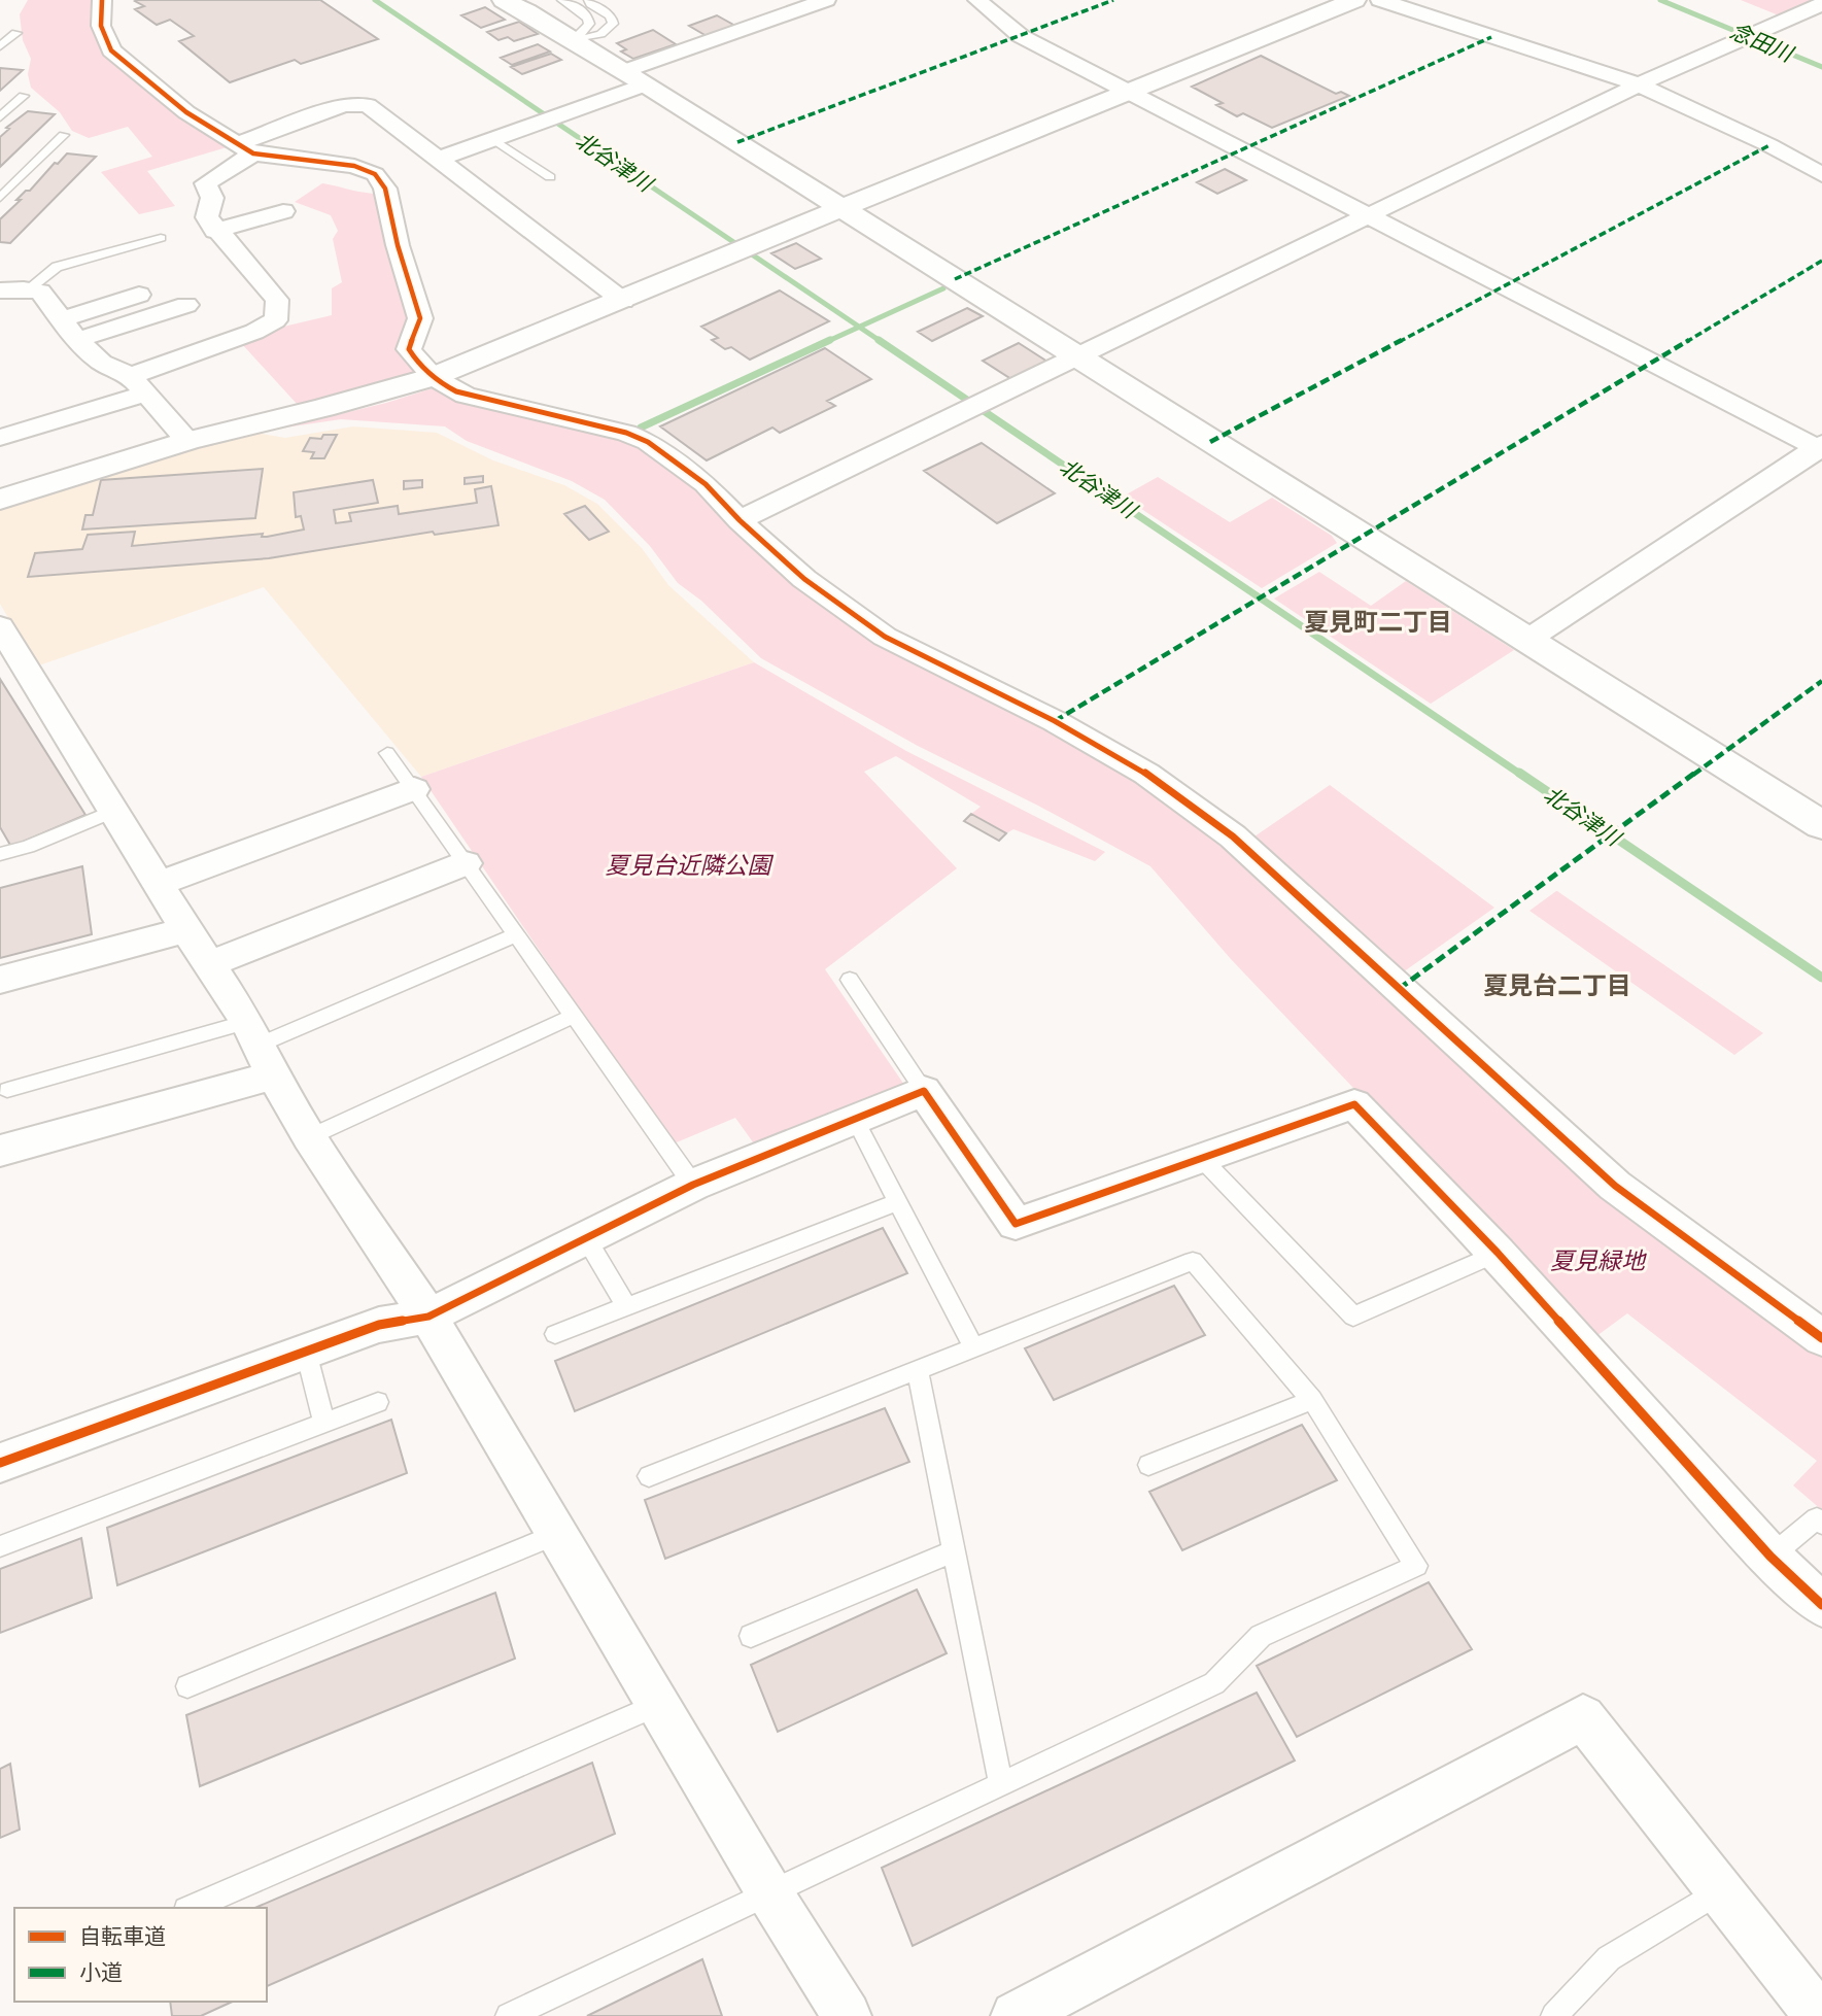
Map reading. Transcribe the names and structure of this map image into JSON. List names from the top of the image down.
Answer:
{
  "districts": ["夏見町二丁目", "夏見台二丁目"],
  "water": ["念田川", "北谷津川"],
  "parks": ["夏見台近隣公園", "夏見緑地"],
  "legend": ["自転車道", "小道"]
}
